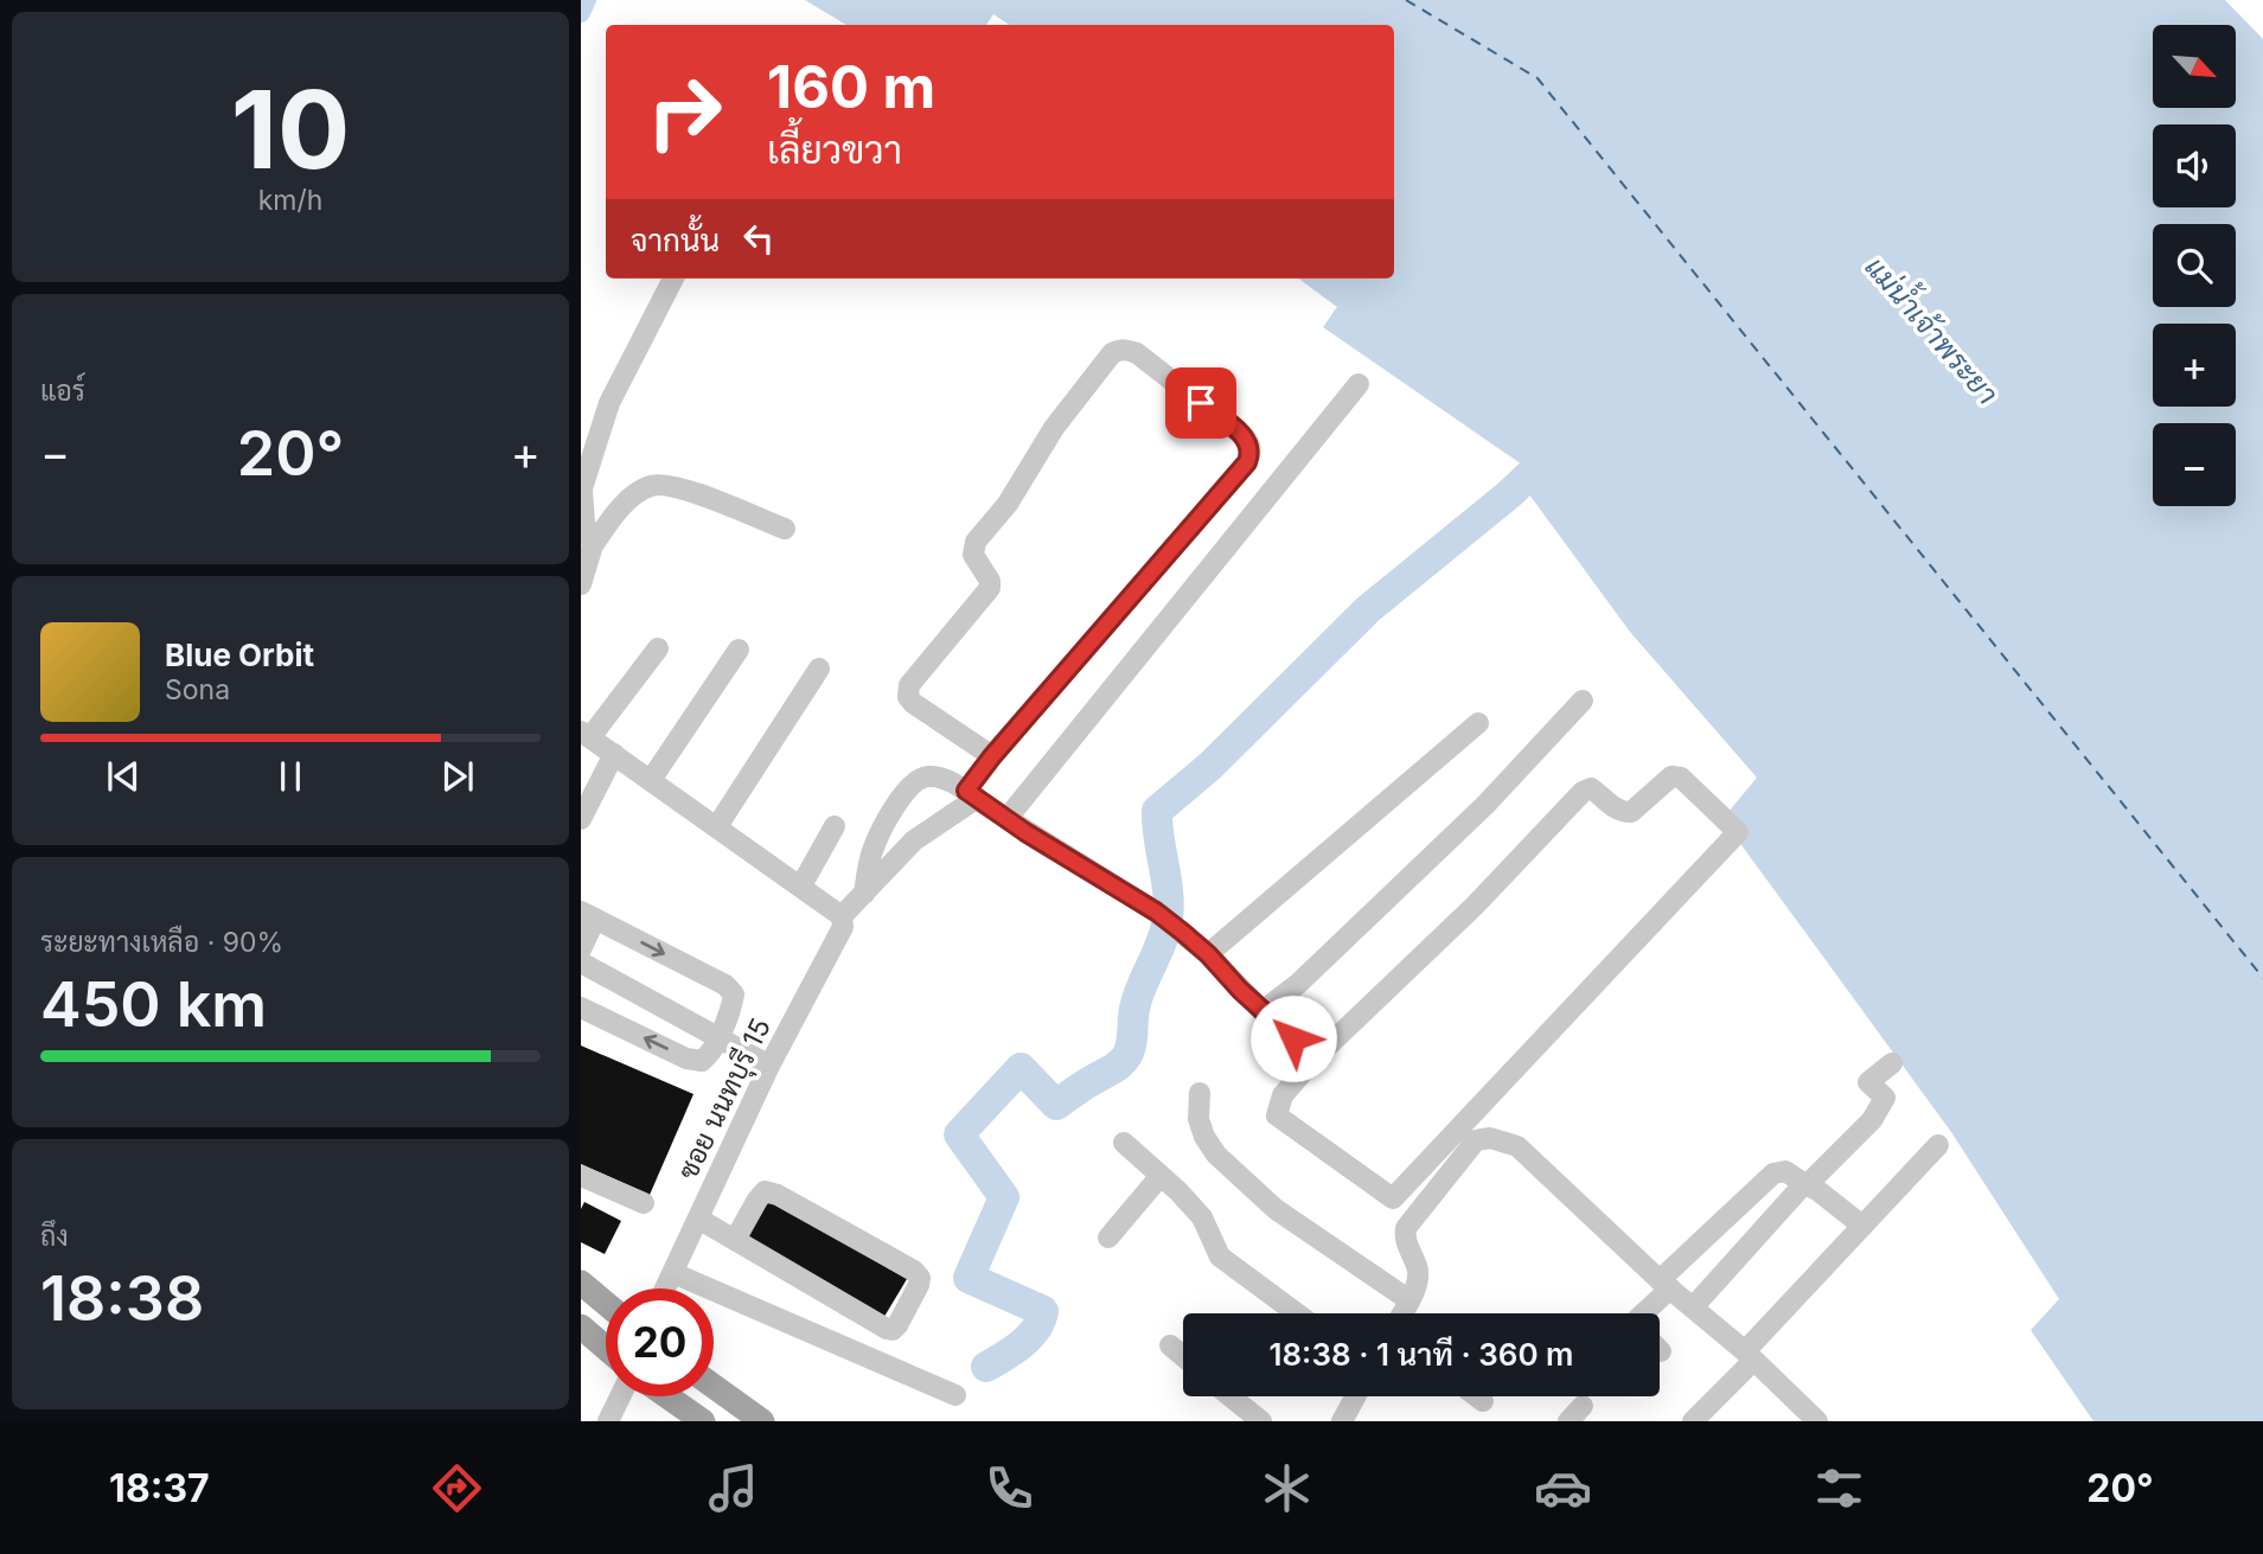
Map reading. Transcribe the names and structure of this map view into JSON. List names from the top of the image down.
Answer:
{
  "streets": {
    "street": ["ซอย นนทบุรี 15"]
  },
  "water": ["แม่น้ำเจ้าพระยา"],
  "north": "bottom right",
  "page": {
    "tile": [
      ["10", "km/h"],
      "แอร์",
      ["ระยะทางเหลือ · 90%", "450 km"],
      ["ถึง", "18:38"]
    ],
    "map_buttons": ["+", "−"],
    "turn": ["160 m", "เลี้ยวขวา"],
    "then": "จากนั้น",
    "heat": ["−", "20°", "+"],
    "song": ["Blue Orbit", "Sona"],
    "limit": "20",
    "trip": "18:38 · 1 นาที · 360 m",
    "tabs": ["18:37", "20°"]
  }
}
